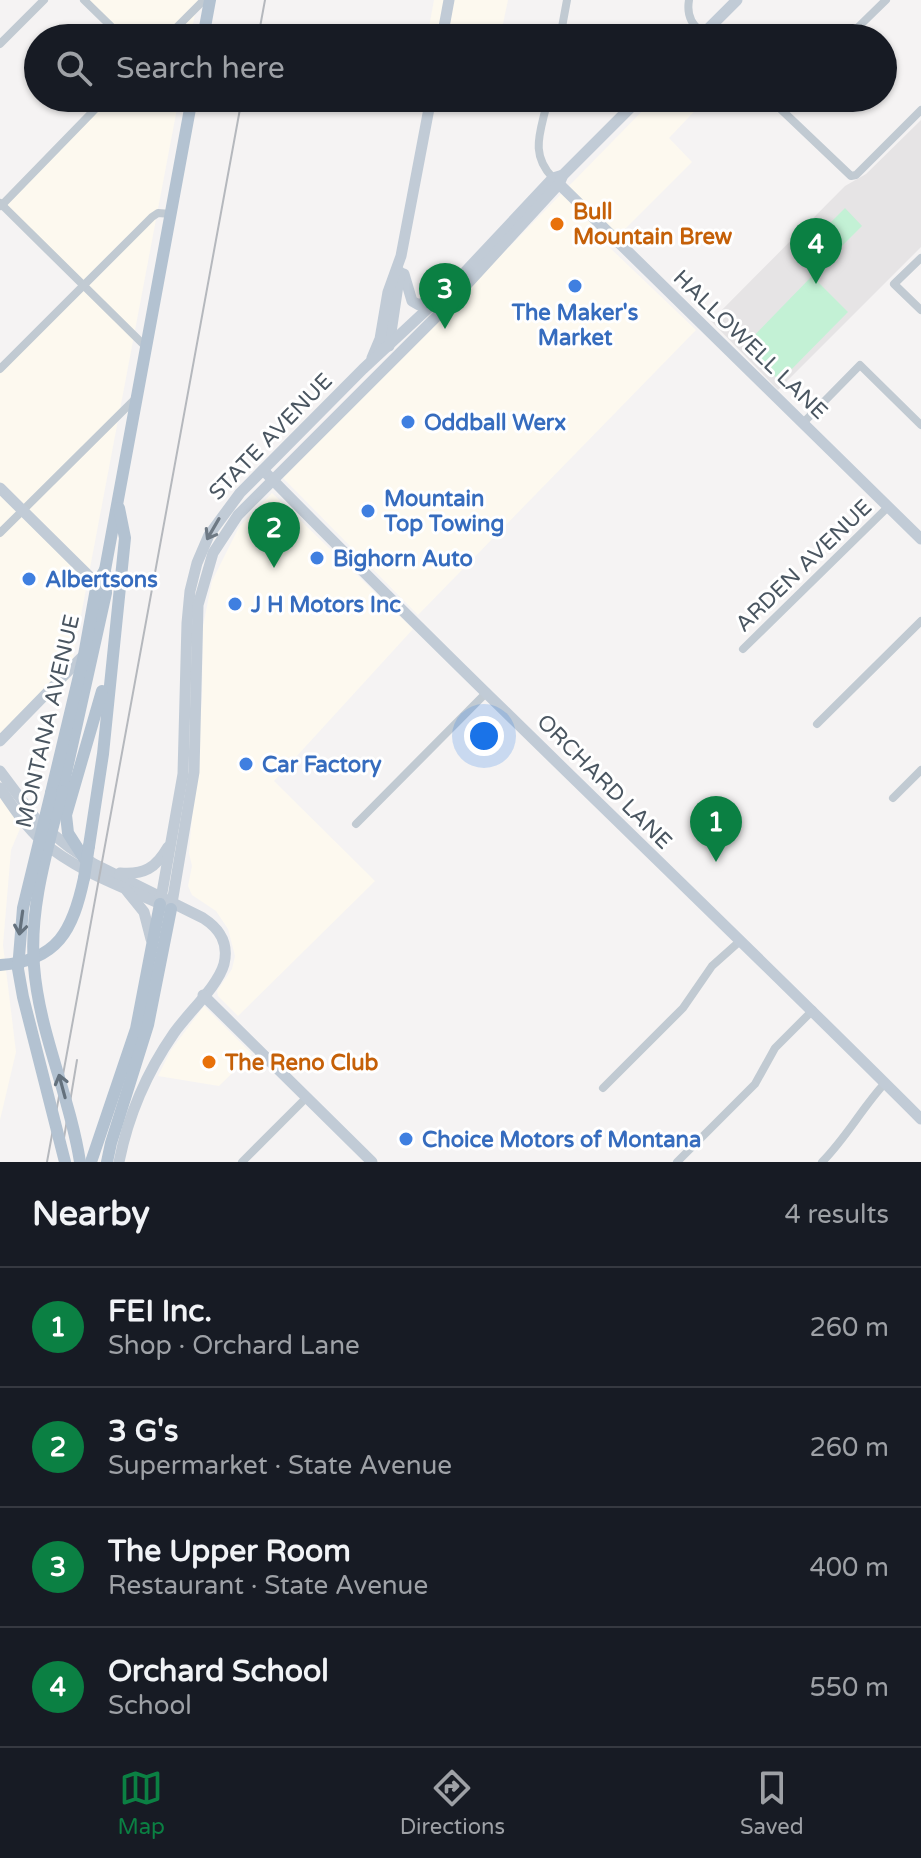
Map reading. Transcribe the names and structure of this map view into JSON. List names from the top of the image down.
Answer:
{
  "streets": {
    "main road": [
      "HALLOWELL LANE",
      "STATE AVENUE",
      "MONTANA AVENUE",
      "ORCHARD LANE"
    ],
    "street": ["ARDEN AVENUE"]
  },
  "crossings": [
    ["HALLOWELL LANE", "STATE AVENUE"],
    ["HALLOWELL LANE", "ARDEN AVENUE"],
    ["STATE AVENUE", "ORCHARD LANE"]
  ],
  "places": [
    "Bull Mountain Brew",
    "The Maker's Market",
    "Oddball Werx",
    "Mountain Top Towing",
    "Bighorn Auto",
    "Albertsons",
    "J H Motors Inc",
    "Car Factory",
    "The Reno Club",
    "Choice Motors of Montana"
  ],
  "page": {
    "search": "Search here",
    "pins": [
      "4",
      "3",
      "2",
      "1"
    ],
    "heading": ["Nearby", "4 results"],
    "list": [
      {
        "mark": "1",
        "name": "FEI Inc.",
        "note": "Shop · Orchard Lane",
        "value": "260 m"
      },
      {
        "mark": "2",
        "name": "3 G's",
        "note": "Supermarket · State Avenue",
        "value": "260 m"
      },
      {
        "mark": "3",
        "name": "The Upper Room",
        "note": "Restaurant · State Avenue",
        "value": "400 m"
      },
      {
        "mark": "4",
        "name": "Orchard School",
        "note": "School",
        "value": "550 m"
      }
    ],
    "nav": ["Map", "Directions", "Saved"]
  }
}
